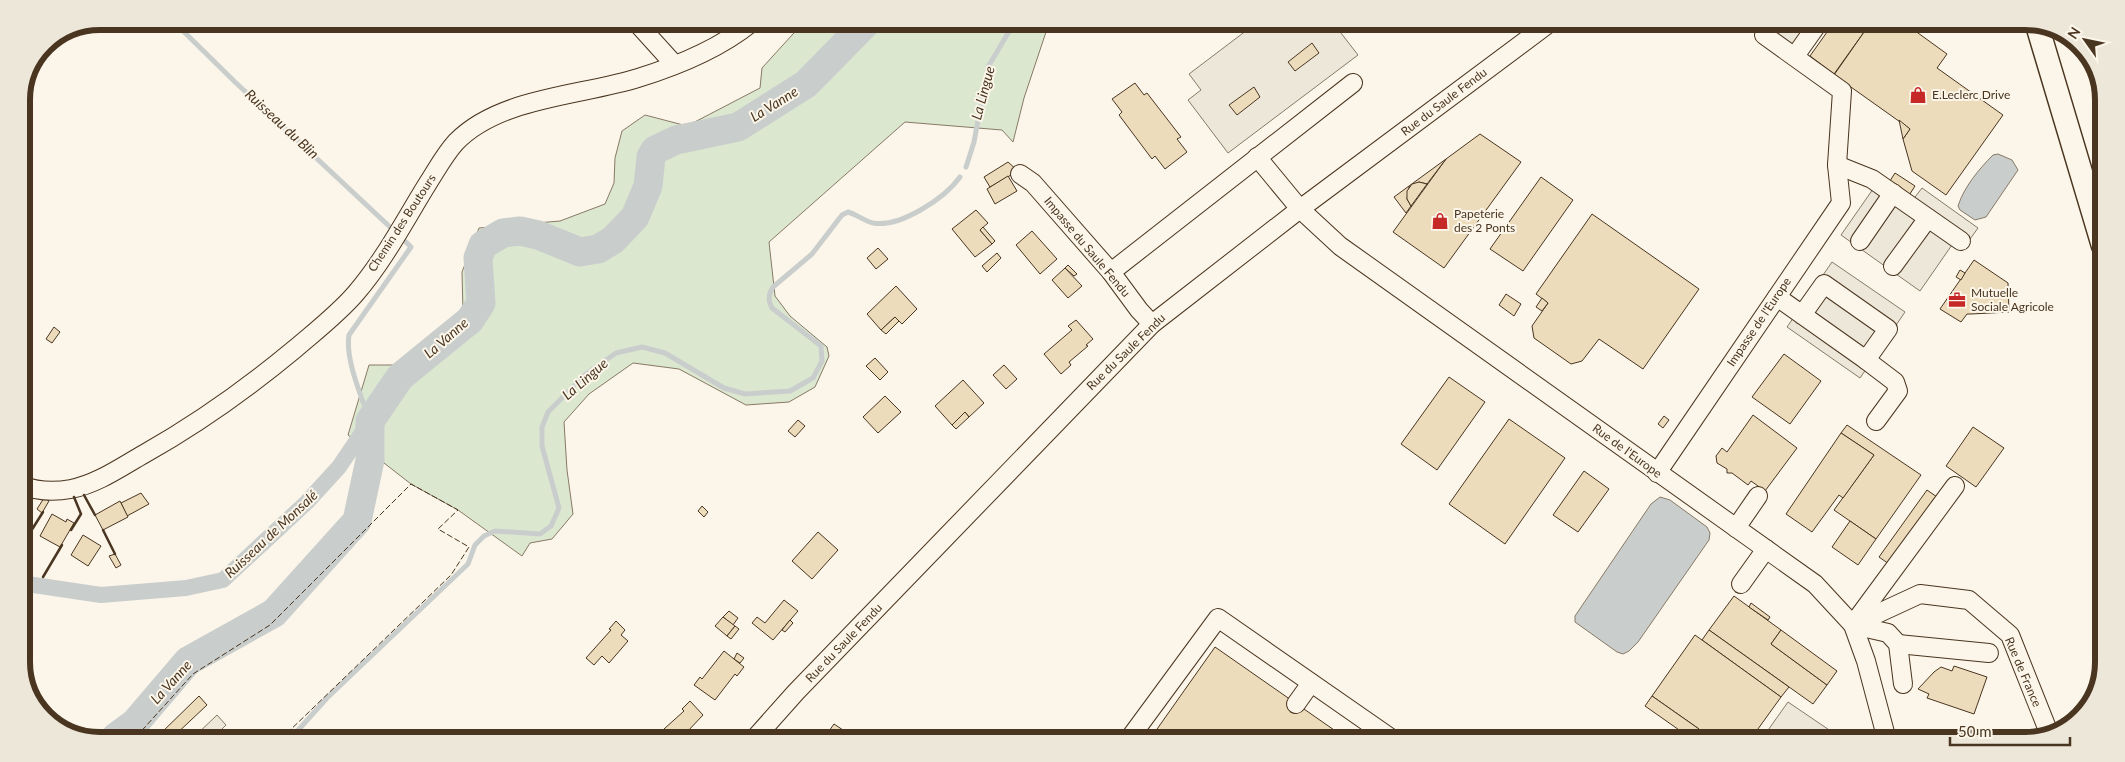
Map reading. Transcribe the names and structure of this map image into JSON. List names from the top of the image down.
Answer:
{
  "streets": {
    "street": [
      "Rue du Saule Fendu",
      "Chemin des Boutours",
      "Impasse du Saule Fendu",
      "Impasse de l'Europe",
      "Rue de l'Europe",
      "Rue de France"
    ]
  },
  "crossings": [
    ["Rue du Saule Fendu", "Impasse du Saule Fendu"],
    ["Rue du Saule Fendu", "Rue de l'Europe"],
    ["Impasse de l'Europe", "Rue de l'Europe"],
    ["Rue de l'Europe", "Rue de France"]
  ],
  "water": [
    "La Lingue",
    "La Vanne",
    "Ruisseau du Blin",
    "Ruisseau de Monsalé"
  ],
  "places": {
    "shop": ["E.Leclerc Drive", "Papeterie des 2 Ponts"],
    "office": ["Mutuelle Sociale Agricole"]
  },
  "scale_bar": "50 m",
  "north": "top left"
}
